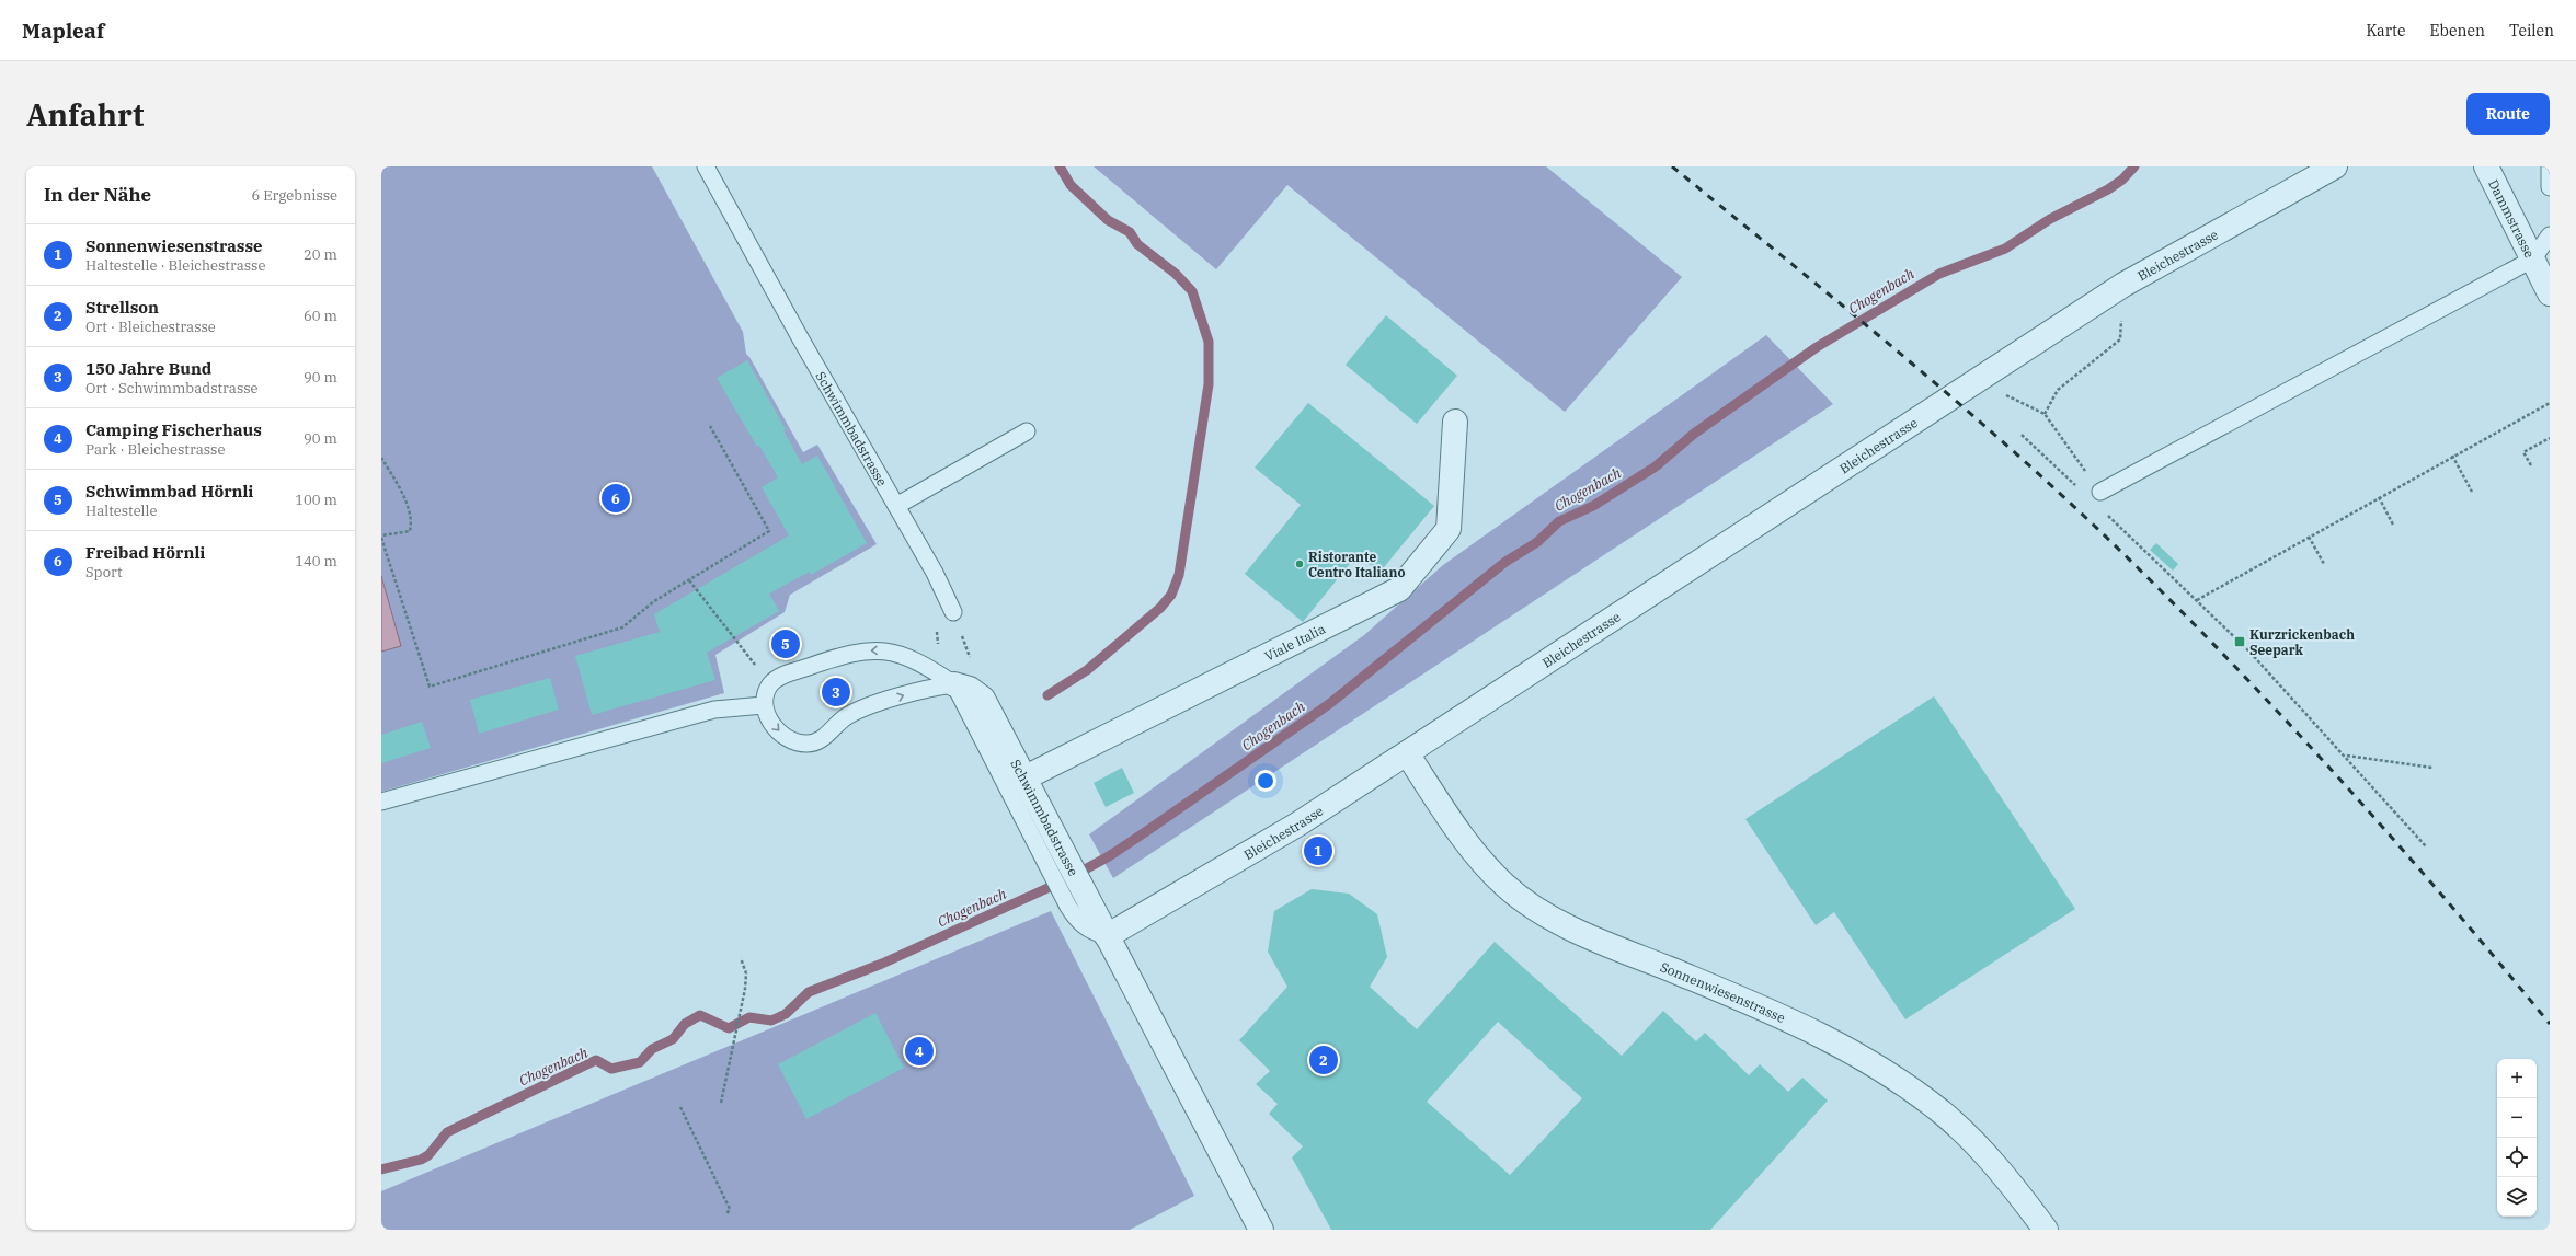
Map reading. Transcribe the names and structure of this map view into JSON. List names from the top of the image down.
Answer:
{
  "streets": {
    "street": [
      "Dammstrasse",
      "Bleichestrasse",
      "Schwimmbadstrasse",
      "Viale Italia",
      "Sonnenwiesenstrasse"
    ]
  },
  "crossings": [
    ["Bleichestrasse", "Schwimmbadstrasse"],
    ["Bleichestrasse", "Sonnenwiesenstrasse"],
    ["Schwimmbadstrasse", "Viale Italia"]
  ],
  "water": ["Chogenbach"],
  "places": {
    "other": ["Ristorante Centro Italiano"],
    "transit": ["Kurzrickenbach Seepark"]
  },
  "page": {
    "header": "Mapleaf",
    "nav": ["Karte", "Ebenen", "Teilen"],
    "buttons": "Route",
    "title": "Anfahrt",
    "heading": ["In der Nähe", "6 Ergebnisse"],
    "list": [
      {
        "mark": "1",
        "name": "Sonnenwiesenstrasse",
        "note": "Haltestelle · Bleichestrasse",
        "value": "20 m"
      },
      {
        "mark": "2",
        "name": "Strellson",
        "note": "Ort · Bleichestrasse",
        "value": "60 m"
      },
      {
        "mark": "3",
        "name": "150 Jahre Bund",
        "note": "Ort · Schwimmbadstrasse",
        "value": "90 m"
      },
      {
        "mark": "4",
        "name": "Camping Fischerhaus",
        "note": "Park · Bleichestrasse",
        "value": "90 m"
      },
      {
        "mark": "5",
        "name": "Schwimmbad Hörnli",
        "note": "Haltestelle",
        "value": "100 m"
      },
      {
        "mark": "6",
        "name": "Freibad Hörnli",
        "note": "Sport",
        "value": "140 m"
      }
    ],
    "pins": [
      "6",
      "5",
      "3",
      "1",
      "4",
      "2"
    ],
    "map_buttons": ["+", "−"]
  }
}
